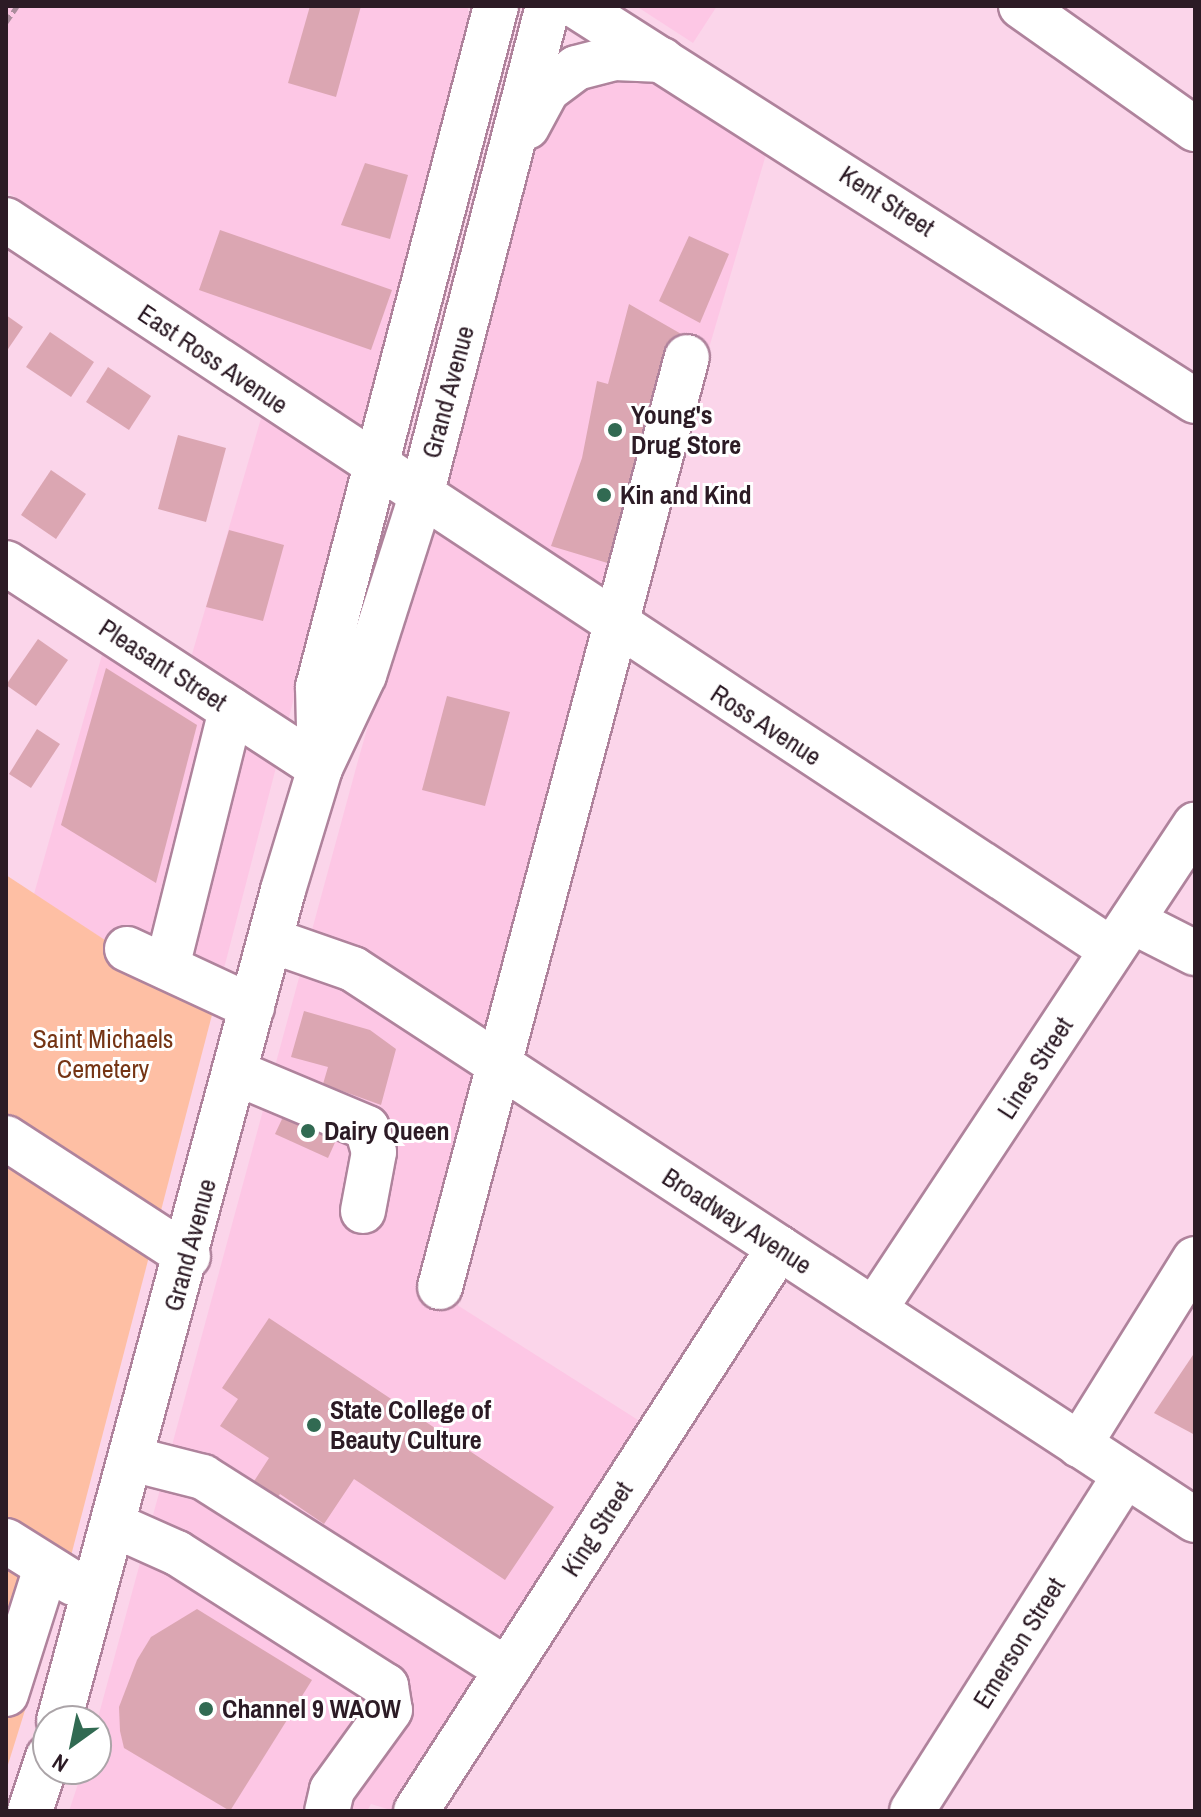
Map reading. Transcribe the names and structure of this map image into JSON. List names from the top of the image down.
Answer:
{
  "streets": {
    "street": [
      "Kent Street",
      "East Ross Avenue",
      "Grand Avenue",
      "Pleasant Street",
      "Ross Avenue",
      "Lines Street",
      "Broadway Avenue",
      "King Street",
      "Emerson Street"
    ]
  },
  "crossings": [
    ["East Ross Avenue", "Grand Avenue"],
    ["East Ross Avenue", "Ross Avenue"],
    ["Grand Avenue", "Pleasant Street"],
    ["Grand Avenue", "Ross Avenue"],
    ["Grand Avenue", "Broadway Avenue"],
    ["Ross Avenue", "Lines Street"],
    ["Lines Street", "Broadway Avenue"],
    ["Broadway Avenue", "King Street"],
    ["Broadway Avenue", "Emerson Street"]
  ],
  "parks": ["Saint Michaels Cemetery"],
  "places": [
    "Young's Drug Store",
    "Kin and Kind",
    "Dairy Queen",
    "State College of Beauty Culture",
    "Channel 9 WAOW"
  ],
  "north": "bottom left"
}
